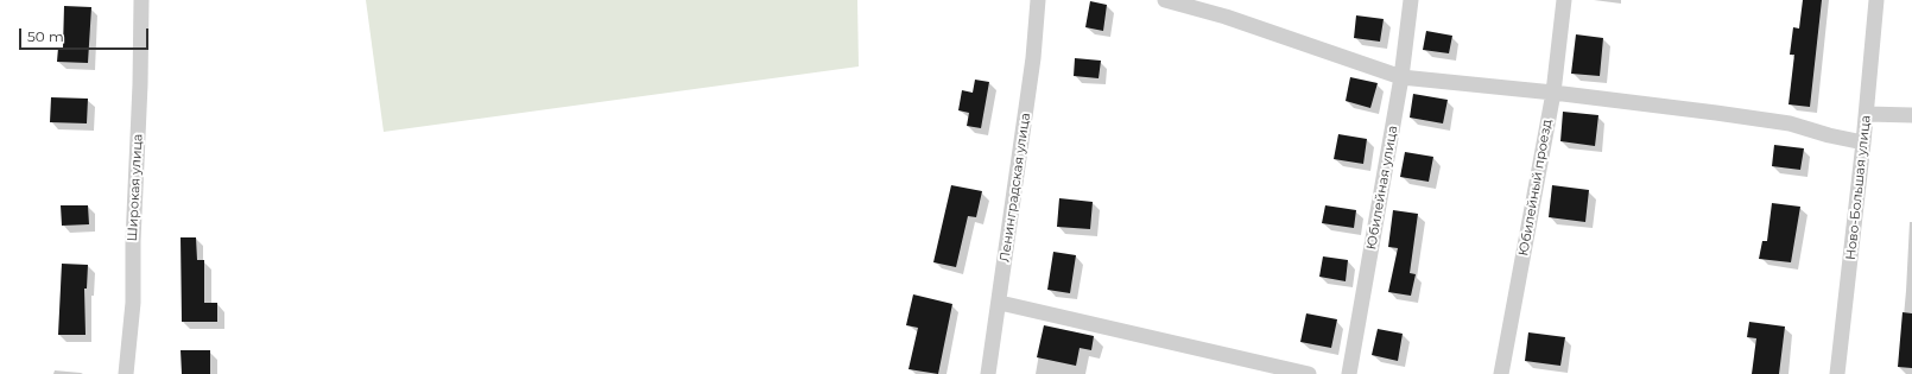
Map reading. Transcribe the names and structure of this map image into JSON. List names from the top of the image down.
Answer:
{
  "streets": {
    "street": [
      "Широкая улица",
      "Ленинградская улица",
      "Юбилейная улица",
      "Юбилейный проезд",
      "Ново-Большая улица"
    ]
  },
  "scale_bar": "50 m"
}
